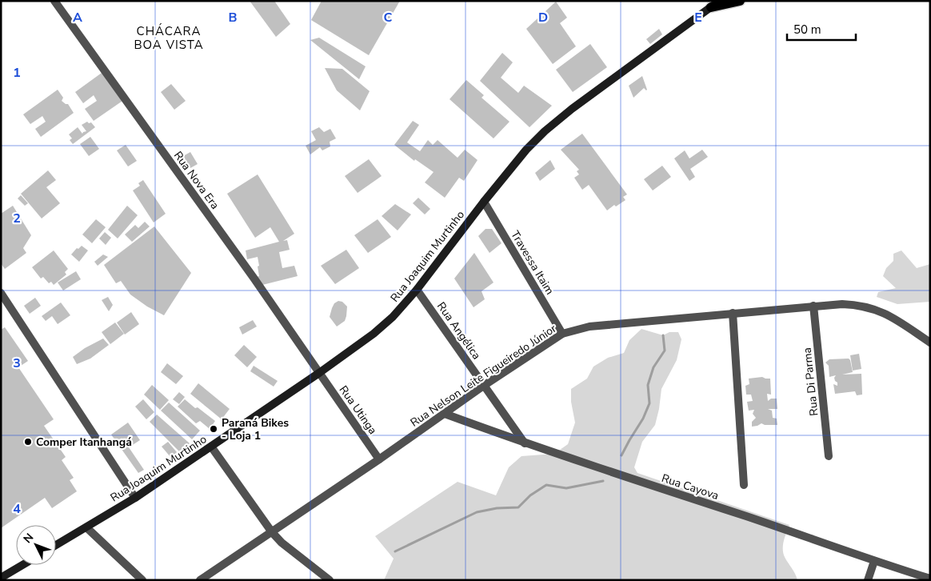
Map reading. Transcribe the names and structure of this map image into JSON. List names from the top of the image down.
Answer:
{
  "streets": {
    "main road": ["Rua Joaquim Murtinho"],
    "street": [
      "Rua Nova Era",
      "Travessa Itaim",
      "Rua Angélica",
      "Rua Nelson Leite Figueiredo Júnior",
      "Rua Di Parma",
      "Rua Utinga",
      "Rua Cayova"
    ]
  },
  "crossings": [
    ["Rua Nova Era", "Rua Joaquim Murtinho"],
    ["Rua Nova Era", "Rua Utinga"],
    ["Rua Joaquim Murtinho", "Travessa Itaim"],
    ["Rua Joaquim Murtinho", "Rua Angélica"],
    ["Rua Joaquim Murtinho", "Rua Utinga"],
    ["Travessa Itaim", "Rua Nelson Leite Figueiredo Júnior"],
    ["Rua Angélica", "Rua Nelson Leite Figueiredo Júnior"],
    ["Rua Angélica", "Rua Cayova"],
    ["Rua Nelson Leite Figueiredo Júnior", "Rua Di Parma"],
    ["Rua Nelson Leite Figueiredo Júnior", "Rua Utinga"],
    ["Rua Nelson Leite Figueiredo Júnior", "Rua Cayova"]
  ],
  "districts": ["CHÁCARA BOA VISTA"],
  "places": ["Paraná Bikes - Loja 1", "Comper Itanhangá"],
  "scale_bar": "50 m",
  "north": "top left",
  "grid": {
    "columns": [
      "A",
      "B",
      "C",
      "D",
      "E"
    ],
    "rows": [
      "1",
      "2",
      "3",
      "4"
    ]
  }
}
